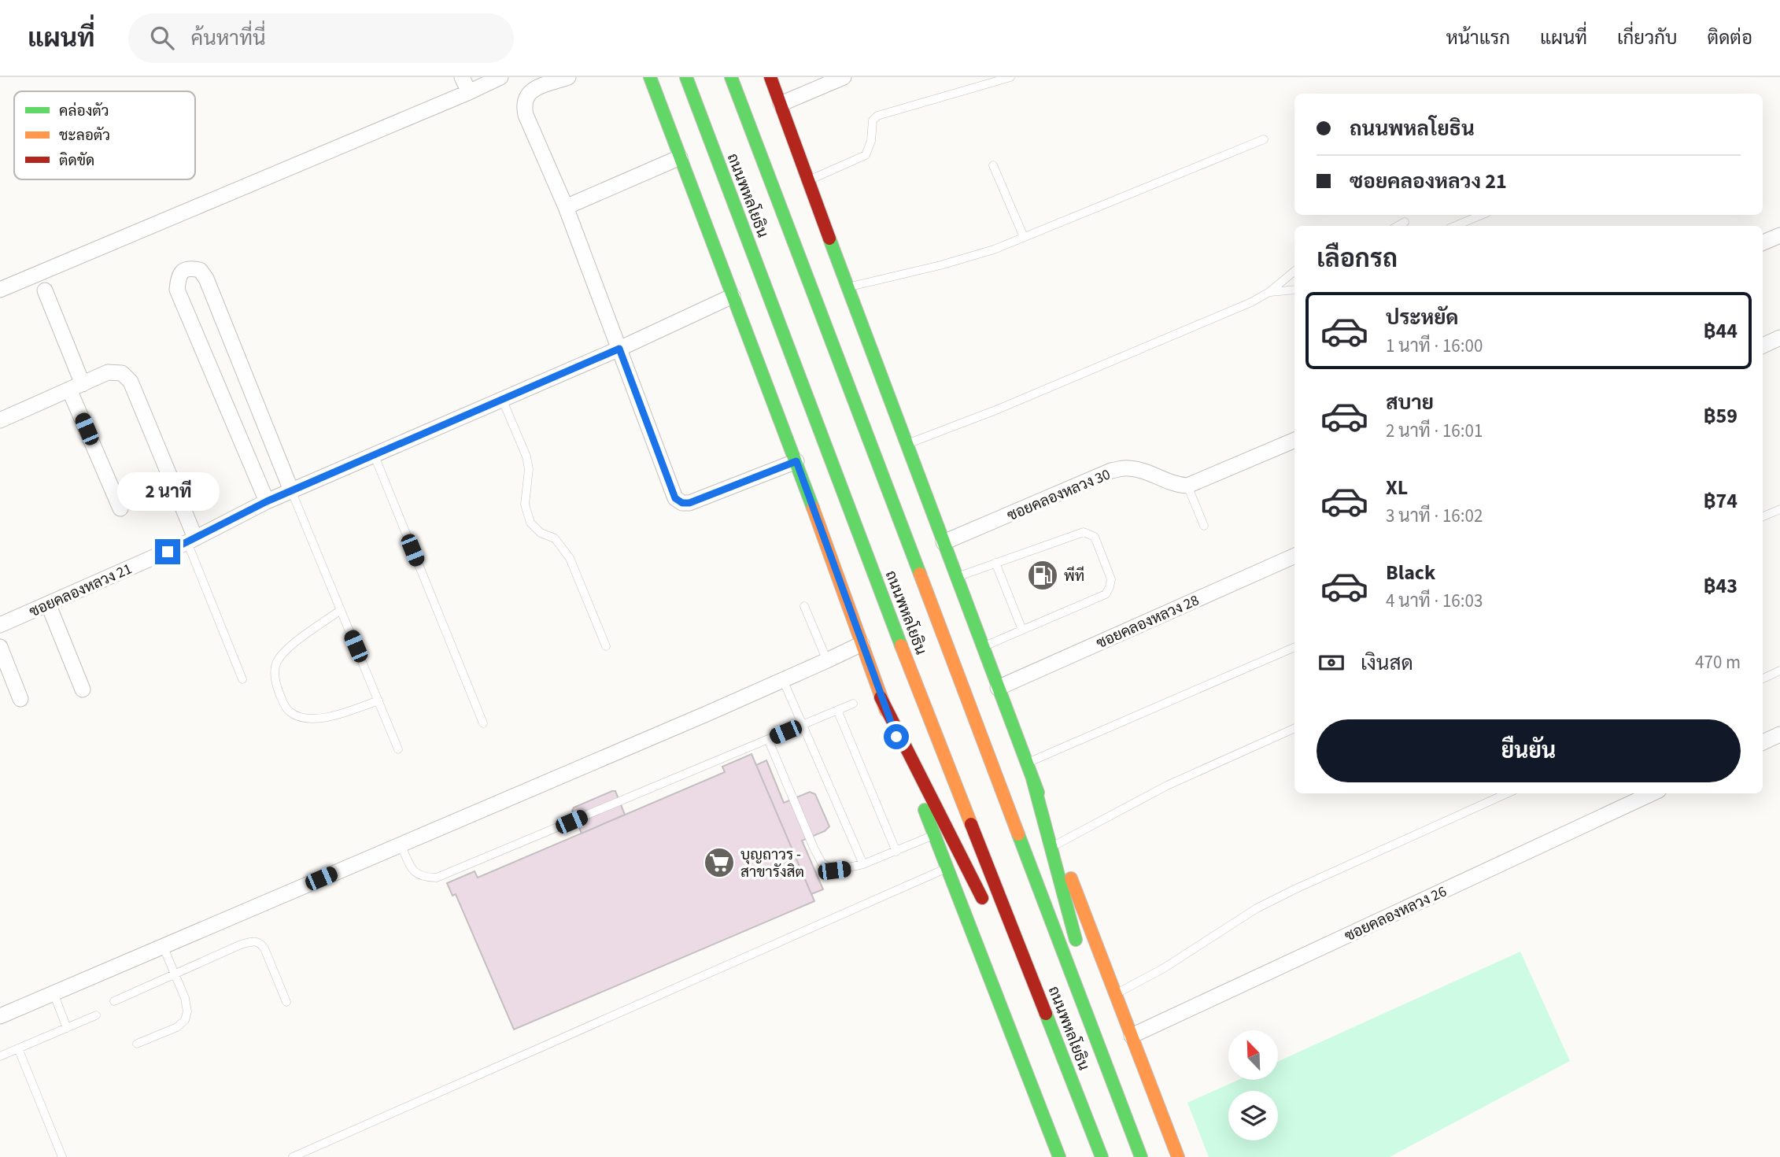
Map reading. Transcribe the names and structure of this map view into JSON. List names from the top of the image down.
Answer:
{
  "streets": {
    "main road": ["ถนนพหลโยธิน"],
    "street": [
      "ซอยคลองหลวง 30",
      "ซอยคลองหลวง 21",
      "ซอยคลองหลวง 28",
      "ซอยคลองหลวง 26"
    ]
  },
  "places": {
    "fuel station": ["พีที"],
    "supermarket": ["บุญถาวร - สาขารังสิต"]
  },
  "legend": ["คล่องตัว", "ชะลอตัว", "ติดขัด"],
  "north": "top left",
  "page": {
    "header": "แผนที่",
    "search": "ค้นหาที่นี่",
    "nav": [
      "หน้าแรก",
      "แผนที่",
      "เกี่ยวกับ",
      "ติดต่อ"
    ],
    "banner": ["ถนนพหลโยธิน", "ซอยคลองหลวง 21"],
    "heading": "เลือกรถ",
    "list": [
      {
        "name": "ประหยัด",
        "note": "1 นาที · 16:00",
        "value": "฿44"
      },
      {
        "name": "สบาย",
        "note": "2 นาที · 16:01",
        "value": "฿59"
      },
      {
        "name": "XL",
        "note": "3 นาที · 16:02",
        "value": "฿74"
      },
      {
        "name": "Black",
        "note": "4 นาที · 16:03",
        "value": "฿43"
      }
    ],
    "bubble": "2 นาที",
    "pay": ["เงินสด", "470 m"],
    "buttons": "ยืนยัน"
  }
}
